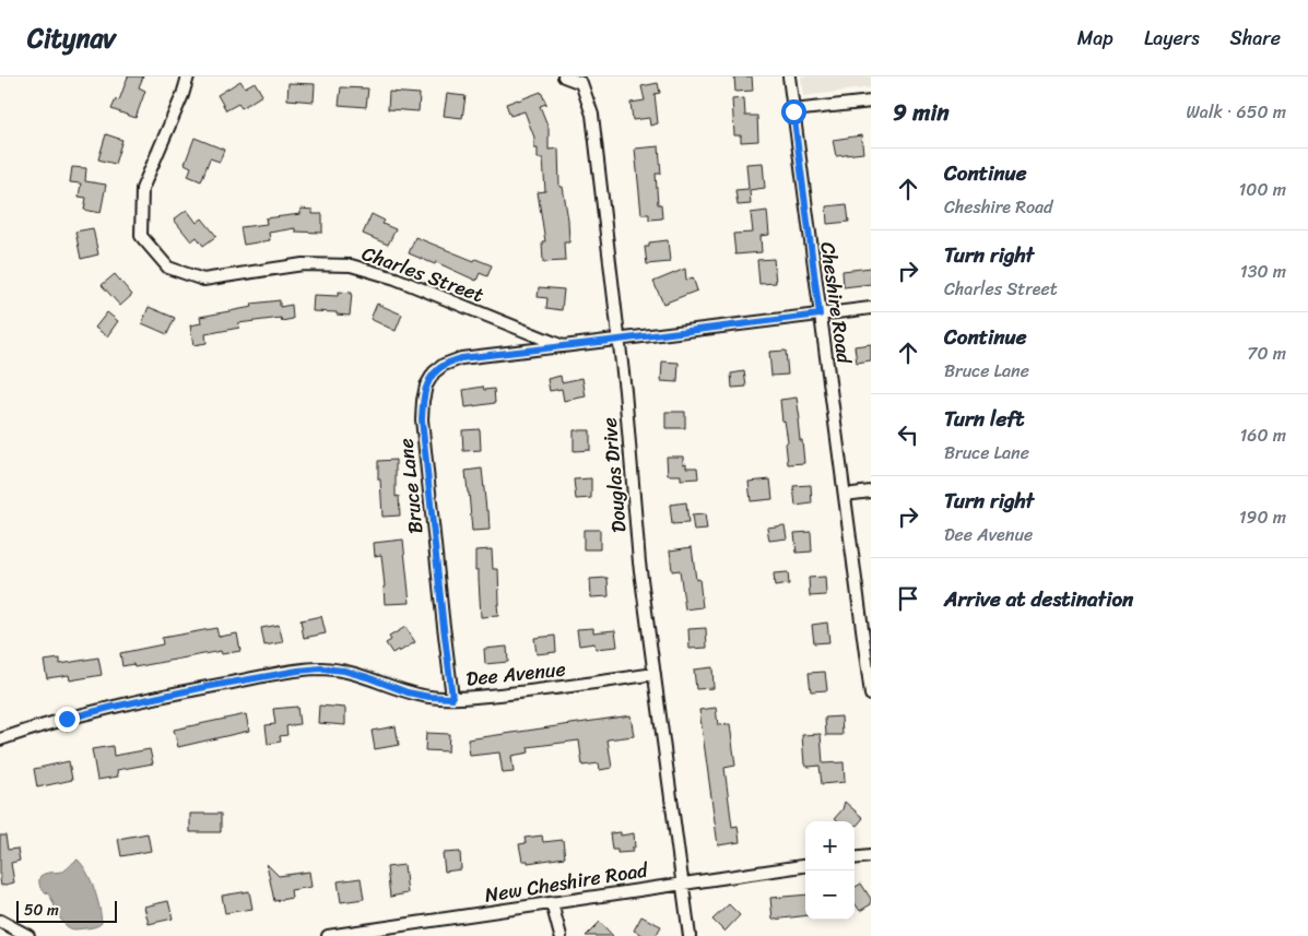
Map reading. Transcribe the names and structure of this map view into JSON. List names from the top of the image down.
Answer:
{
  "streets": {
    "street": [
      "Charles Street",
      "Cheshire Road",
      "Douglas Drive",
      "Bruce Lane",
      "Dee Avenue",
      "New Cheshire Road"
    ]
  },
  "crossings": [
    ["Charles Street", "Cheshire Road"],
    ["Charles Street", "Douglas Drive"],
    ["Charles Street", "Bruce Lane"],
    ["Douglas Drive", "Dee Avenue"],
    ["Douglas Drive", "New Cheshire Road"],
    ["Bruce Lane", "Dee Avenue"]
  ],
  "scale_bar": "50 m",
  "page": {
    "header": "Citynav",
    "nav": ["Map", "Layers", "Share"],
    "heading": ["9 min", "Walk · 650 m"],
    "list": [
      ["Continue", "Cheshire Road", "100 m"],
      ["Turn right", "Charles Street", "130 m"],
      ["Continue", "Bruce Lane", "70 m"],
      ["Turn left", "Bruce Lane", "160 m"],
      ["Turn right", "Dee Avenue", "190 m"],
      "Arrive at destination"
    ],
    "map_buttons": ["+", "−"],
    "scale": "50 m"
  }
}
